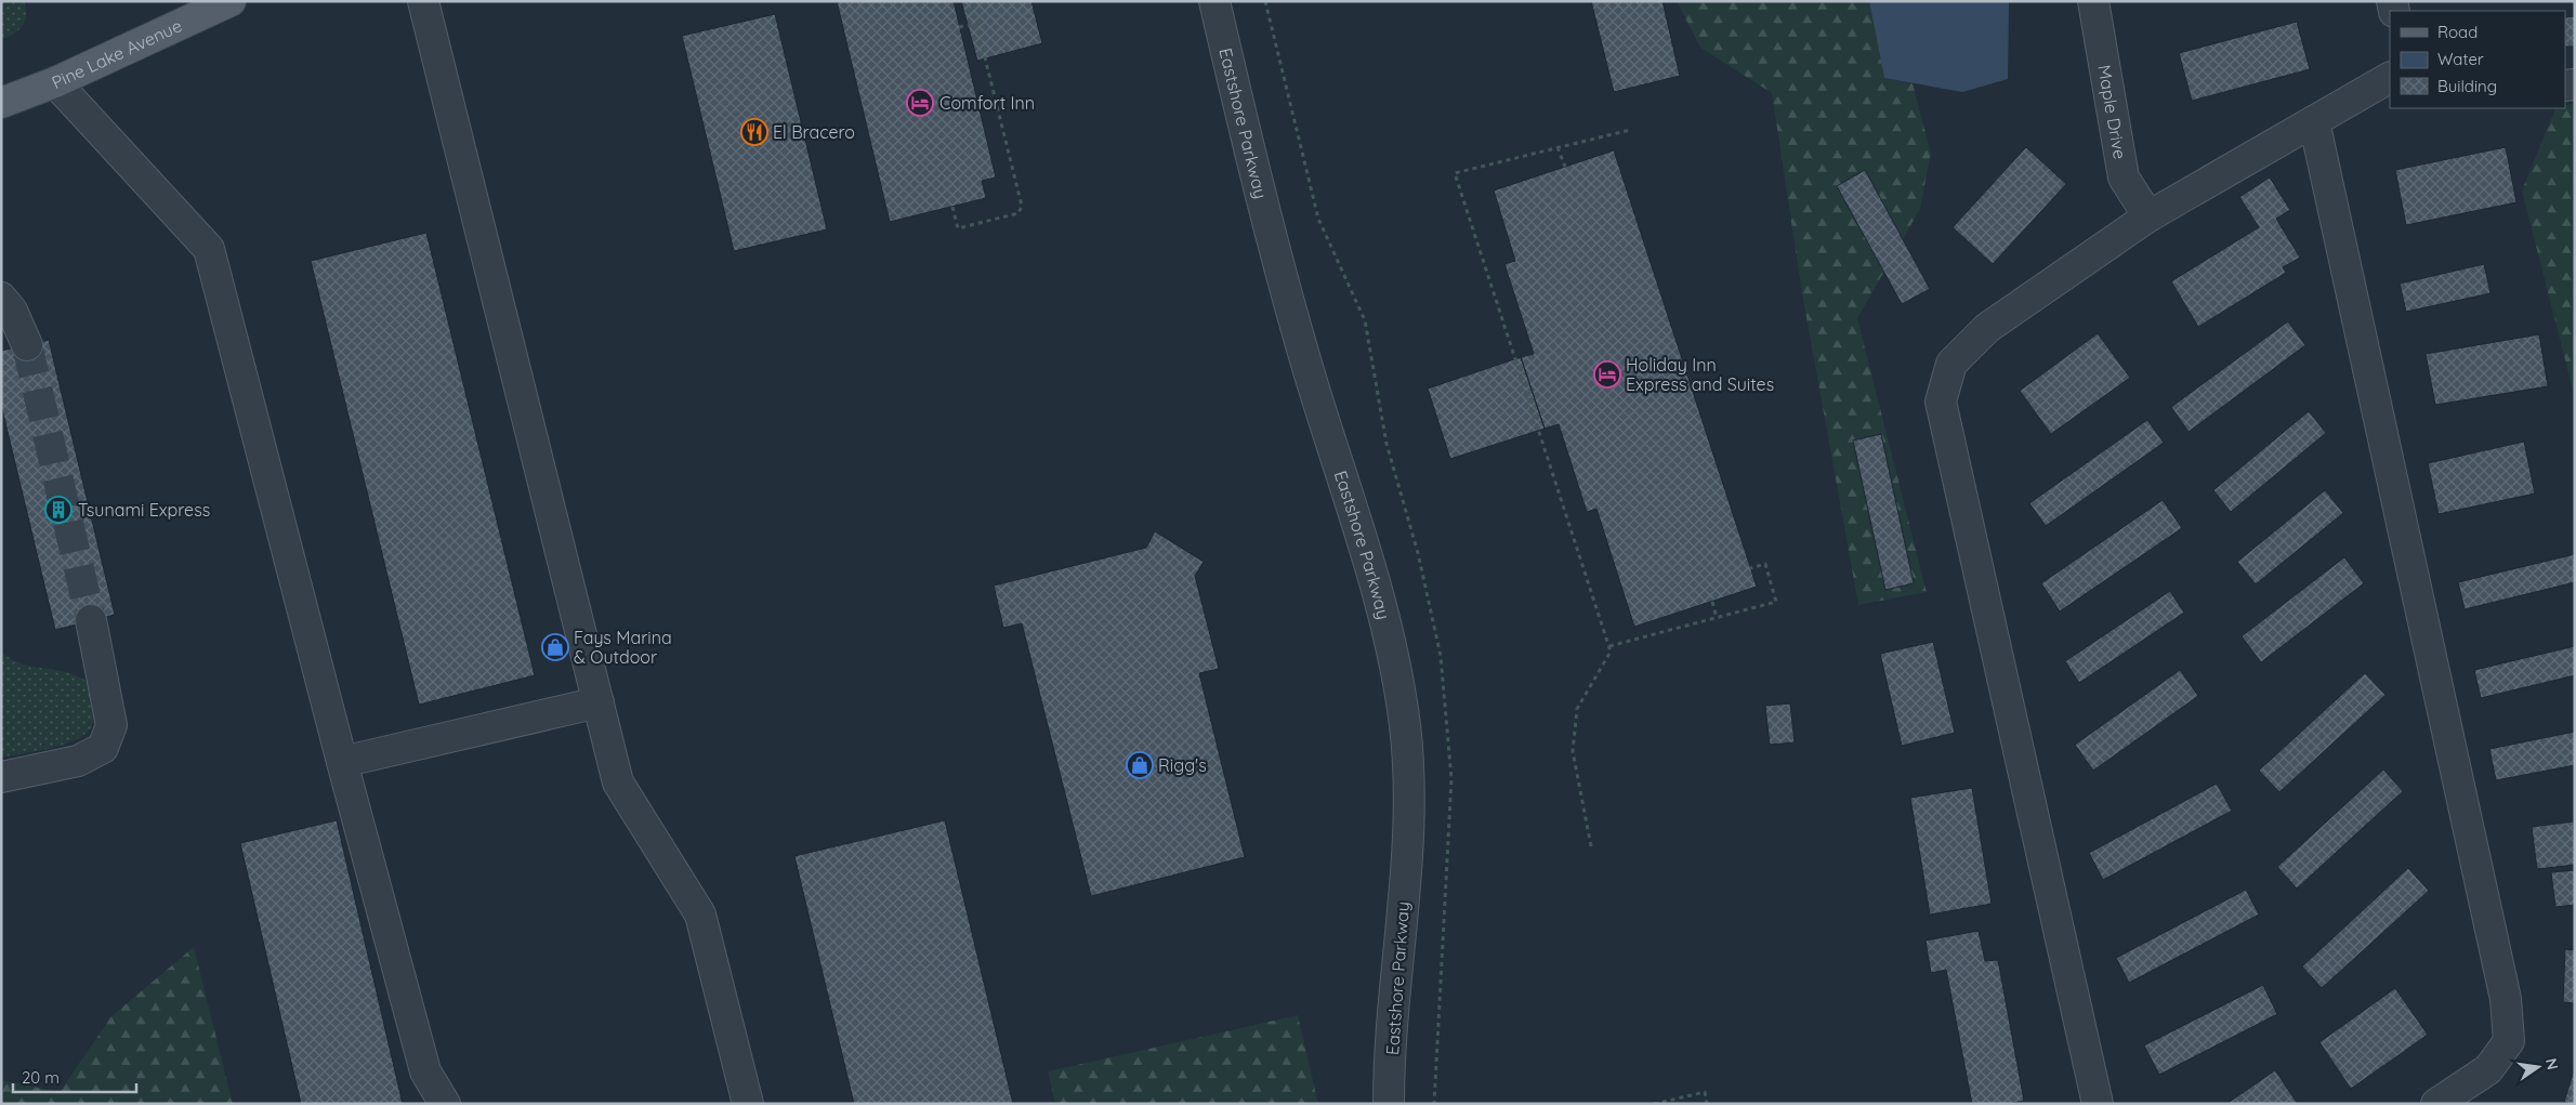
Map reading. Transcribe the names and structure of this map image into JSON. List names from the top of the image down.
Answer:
{
  "streets": {
    "main road": ["Pine Lake Avenue"],
    "street": ["Maple Drive", "Eastshore Parkway"]
  },
  "places": {
    "hotel": ["Comfort Inn", "Holiday Inn Express and Suites"],
    "restaurant": ["El Bracero"],
    "building": ["Tsunami Express"],
    "shop": ["Fays Marina & Outdoor", "Rigg's"]
  },
  "legend": ["Road", "Water", "Building"],
  "scale_bar": "20 m",
  "north": "right"
}
